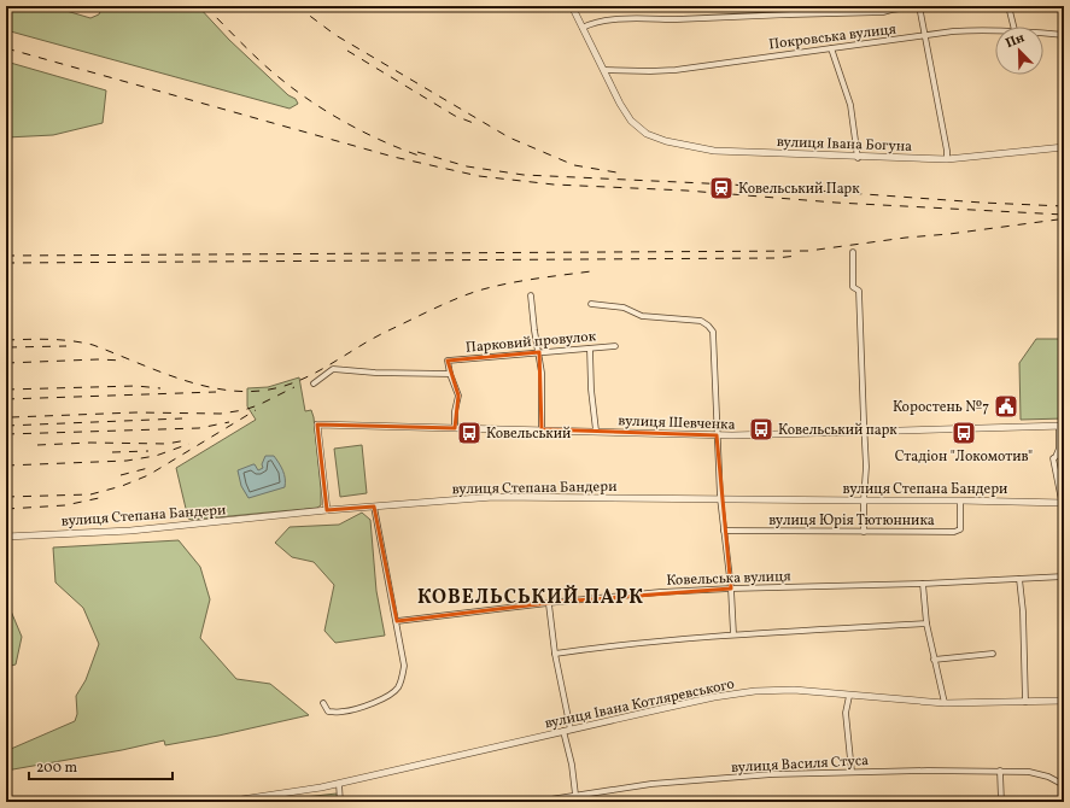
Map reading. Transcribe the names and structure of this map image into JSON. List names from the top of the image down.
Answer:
{
  "streets": {
    "street": [
      "Покровська вулиця",
      "вулиця Івана Богуна",
      "Парковий провулок",
      "вулиця Шевченка",
      "вулиця Степана Бандери",
      "вулиця Юрія Тютюнника",
      "Ковельська вулиця",
      "вулиця Івана Котляревського",
      "вулиця Василя Стуса"
    ]
  },
  "crossings": [
    ["Покровська вулиця", "вулиця Івана Богуна"],
    ["вулиця Шевченка", "вулиця Степана Бандери"],
    ["вулиця Степана Бандери", "вулиця Юрія Тютюнника"]
  ],
  "districts": ["КОВЕЛЬСЬКИЙ ПАРК"],
  "places": {
    "station": ["Ковельський Парк"],
    "public building": ["Коростень №7"],
    "bus stop": ["Ковельський парк", "Ковельський", "Стадіон \"Локомотив\""]
  },
  "scale_bar": "200 m",
  "north": "top left"
}
